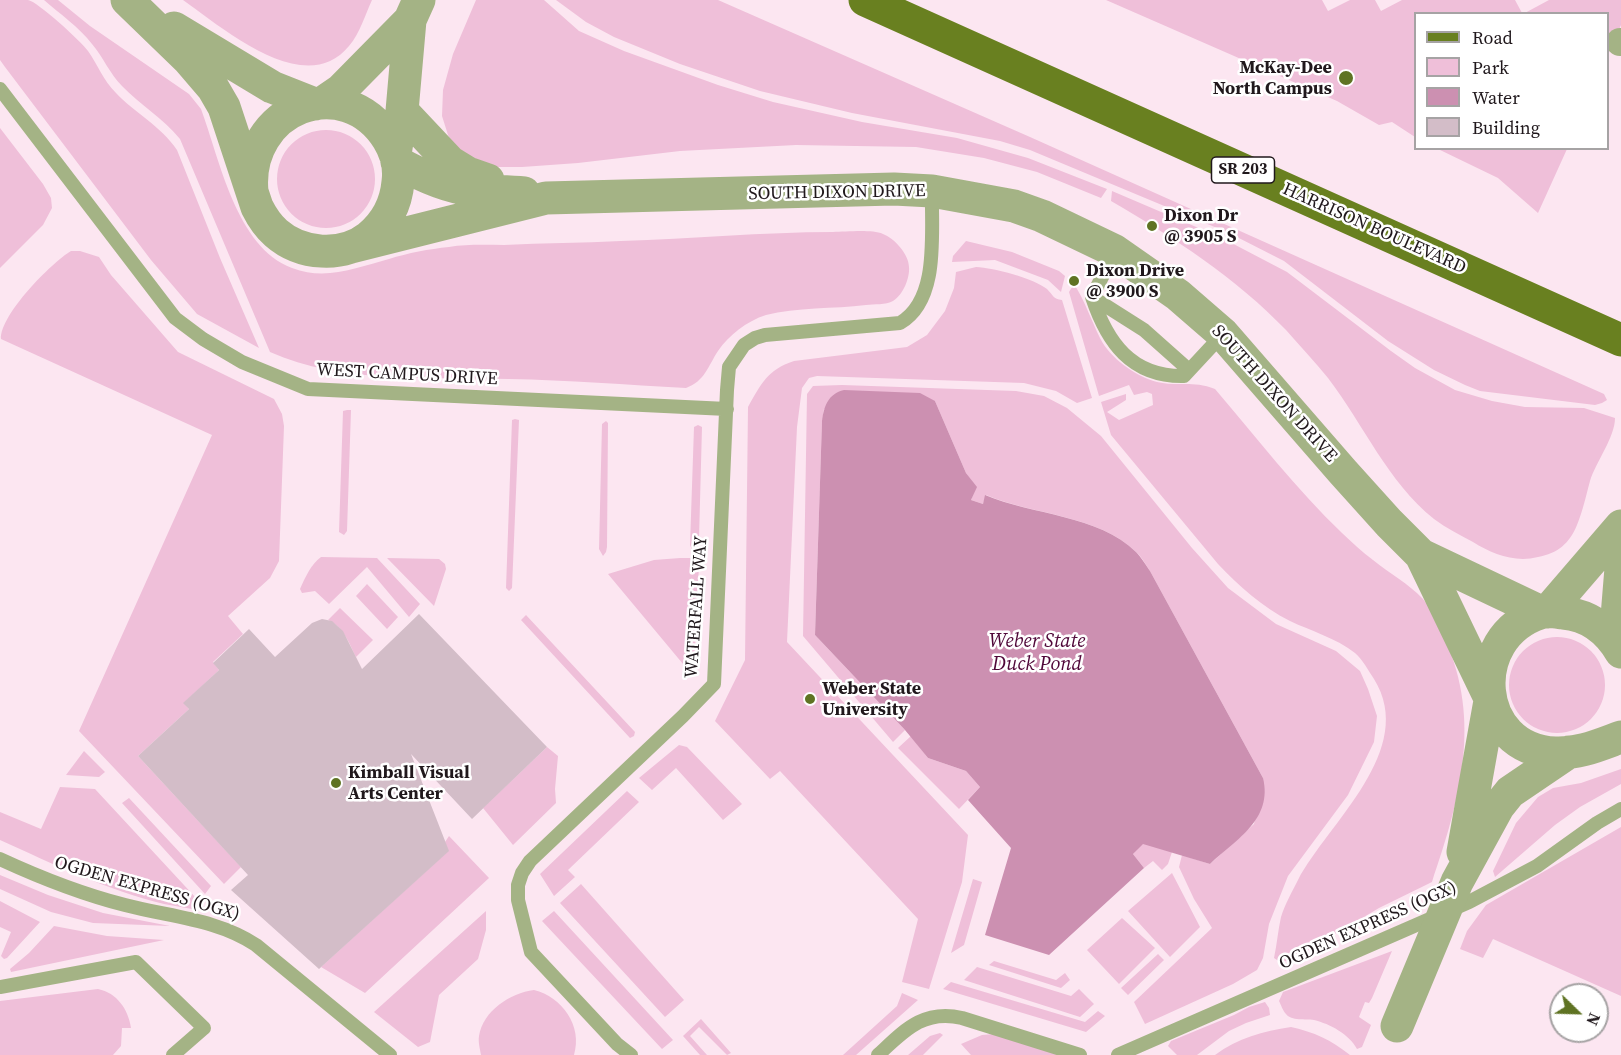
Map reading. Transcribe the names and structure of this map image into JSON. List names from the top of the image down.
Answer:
{
  "streets": {
    "main road": ["SR 203", "HARRISON BOULEVARD"],
    "street": ["SOUTH DIXON DRIVE"],
    "lane": ["WEST CAMPUS DRIVE", "WATERFALL WAY", "OGDEN EXPRESS (OGX)"]
  },
  "crossings": [
    ["SOUTH DIXON DRIVE", "WATERFALL WAY"],
    ["WEST CAMPUS DRIVE", "WATERFALL WAY"]
  ],
  "water": ["Weber State Duck Pond"],
  "places": [
    "McKay-Dee North Campus",
    "Dixon Dr @ 3905 S",
    "Dixon Drive @ 3900 S",
    "Weber State University",
    "Kimball Visual Arts Center"
  ],
  "legend": [
    "Road",
    "Park",
    "Water",
    "Building"
  ],
  "north": "bottom right"
}
